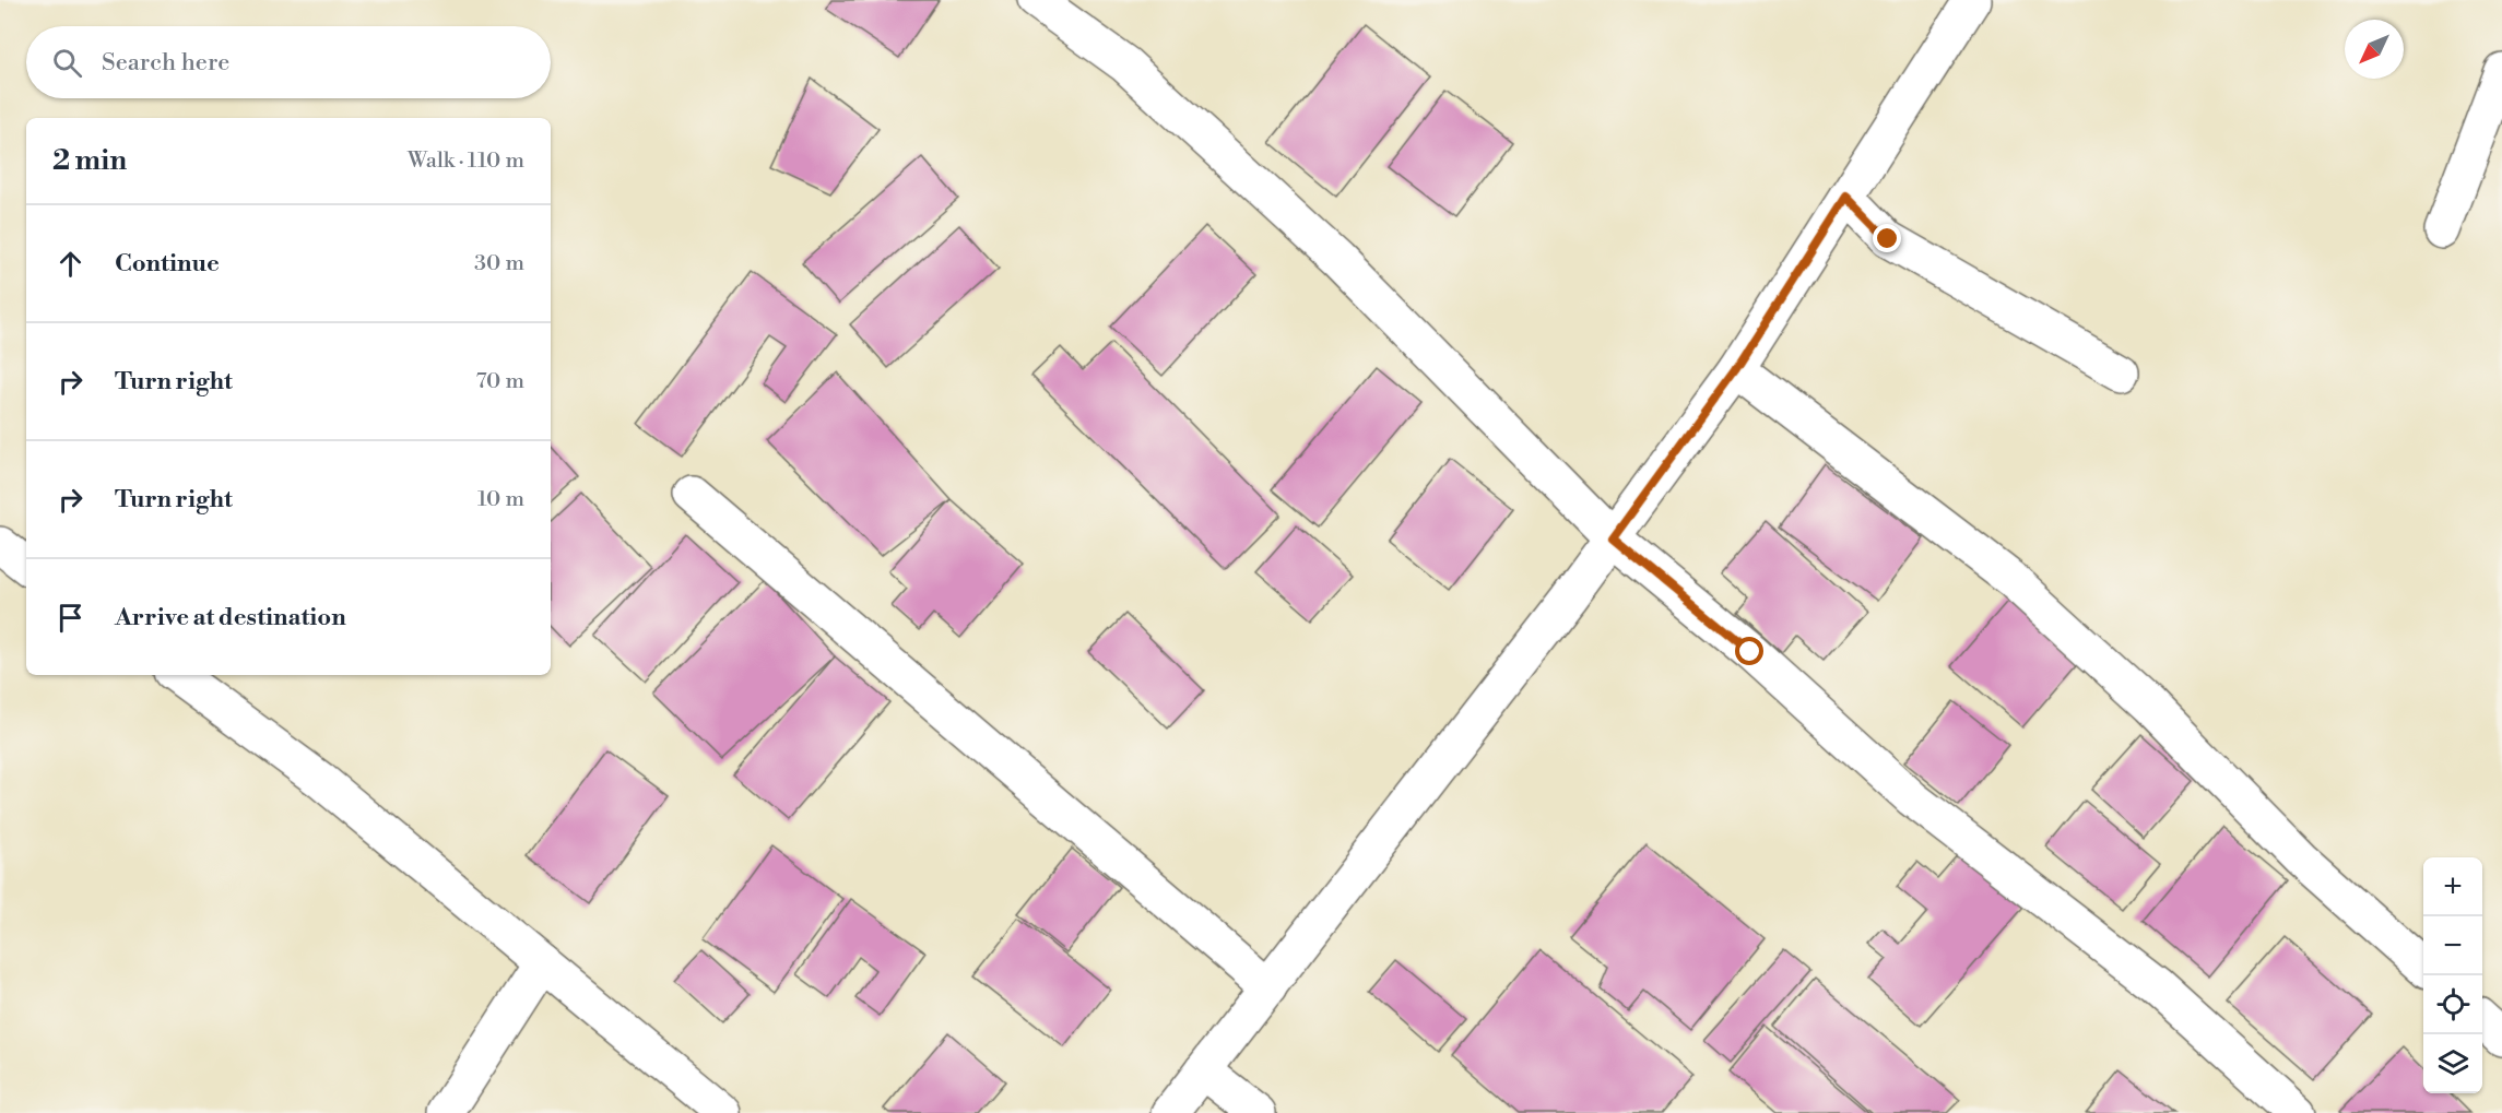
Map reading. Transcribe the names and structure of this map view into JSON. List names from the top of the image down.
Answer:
{
  "north": "bottom left",
  "page": {
    "search": "Search here",
    "heading": ["2 min", "Walk · 110 m"],
    "list": [
      ["Continue", "30 m"],
      ["Turn right", "70 m"],
      ["Turn right", "10 m"],
      "Arrive at destination"
    ],
    "map_buttons": ["+", "−"]
  }
}
